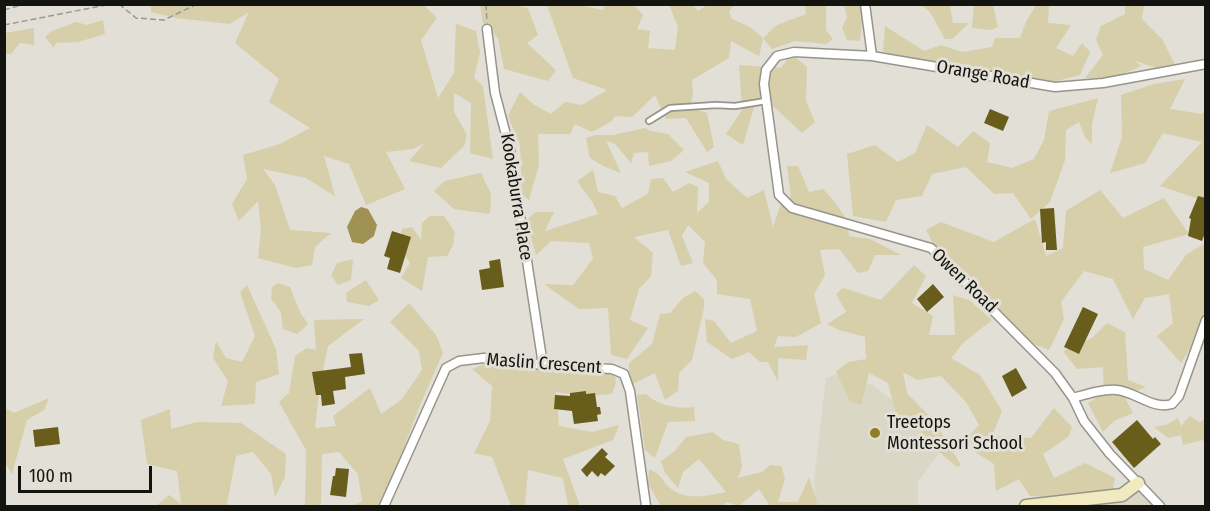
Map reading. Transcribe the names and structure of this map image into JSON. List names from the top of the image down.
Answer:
{
  "streets": {
    "street": [
      "Orange Road",
      "Kookaburra Place",
      "Owen Road",
      "Maslin Crescent"
    ]
  },
  "crossings": [
    ["Orange Road", "Owen Road"],
    ["Kookaburra Place", "Maslin Crescent"]
  ],
  "places": ["Treetops Montessori School"],
  "scale_bar": "100 m"
}
